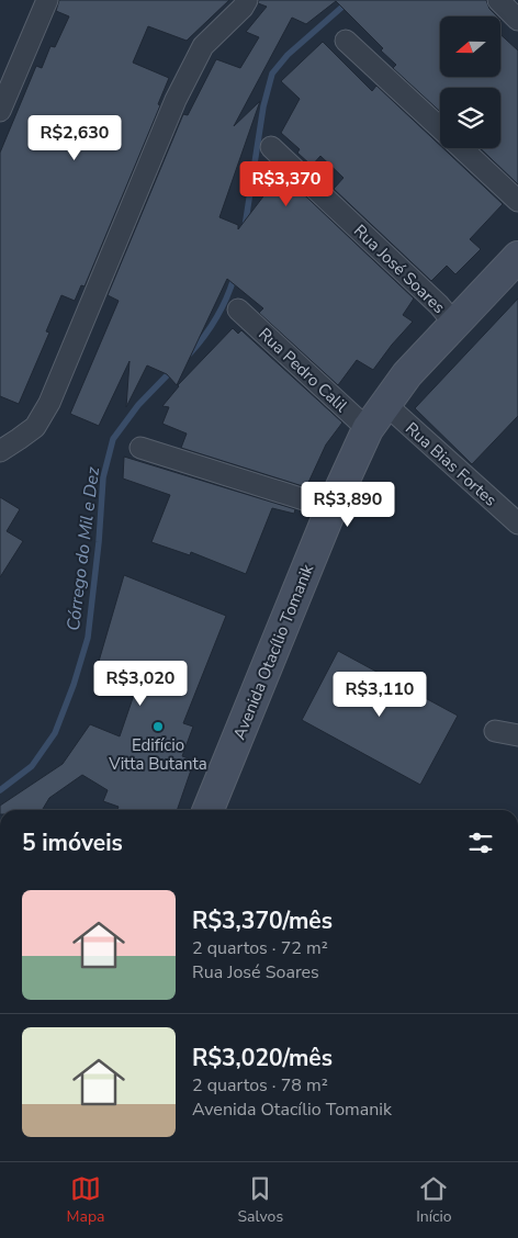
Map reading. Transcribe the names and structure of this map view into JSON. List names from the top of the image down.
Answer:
{
  "streets": {
    "street": [
      "Rua José Soares",
      "Rua Pedro Calil",
      "Rua Bias Fortes",
      "Avenida Otacílio Tomanik"
    ]
  },
  "crossings": [
    ["Rua José Soares", "Avenida Otacílio Tomanik"],
    ["Rua Pedro Calil", "Avenida Otacílio Tomanik"],
    ["Rua Bias Fortes", "Avenida Otacílio Tomanik"]
  ],
  "water": ["Córrego do Mil e Dez"],
  "places": ["Edifício Vitta Butanta"],
  "north": "left",
  "page": {
    "price": [
      "R$2,630",
      "R$3,370",
      "R$3,890",
      "R$3,020",
      "R$3,110"
    ],
    "heading": "5 imóveis",
    "list": [
      {
        "name": "R$3,370/mês",
        "note": "2 quartos · 72 m² · Rua José Soares"
      },
      {
        "name": "R$3,020/mês",
        "note": "2 quartos · 78 m² · Avenida Otacílio Tomanik"
      }
    ],
    "tabs": ["Mapa", "Salvos", "Início"]
  }
}
